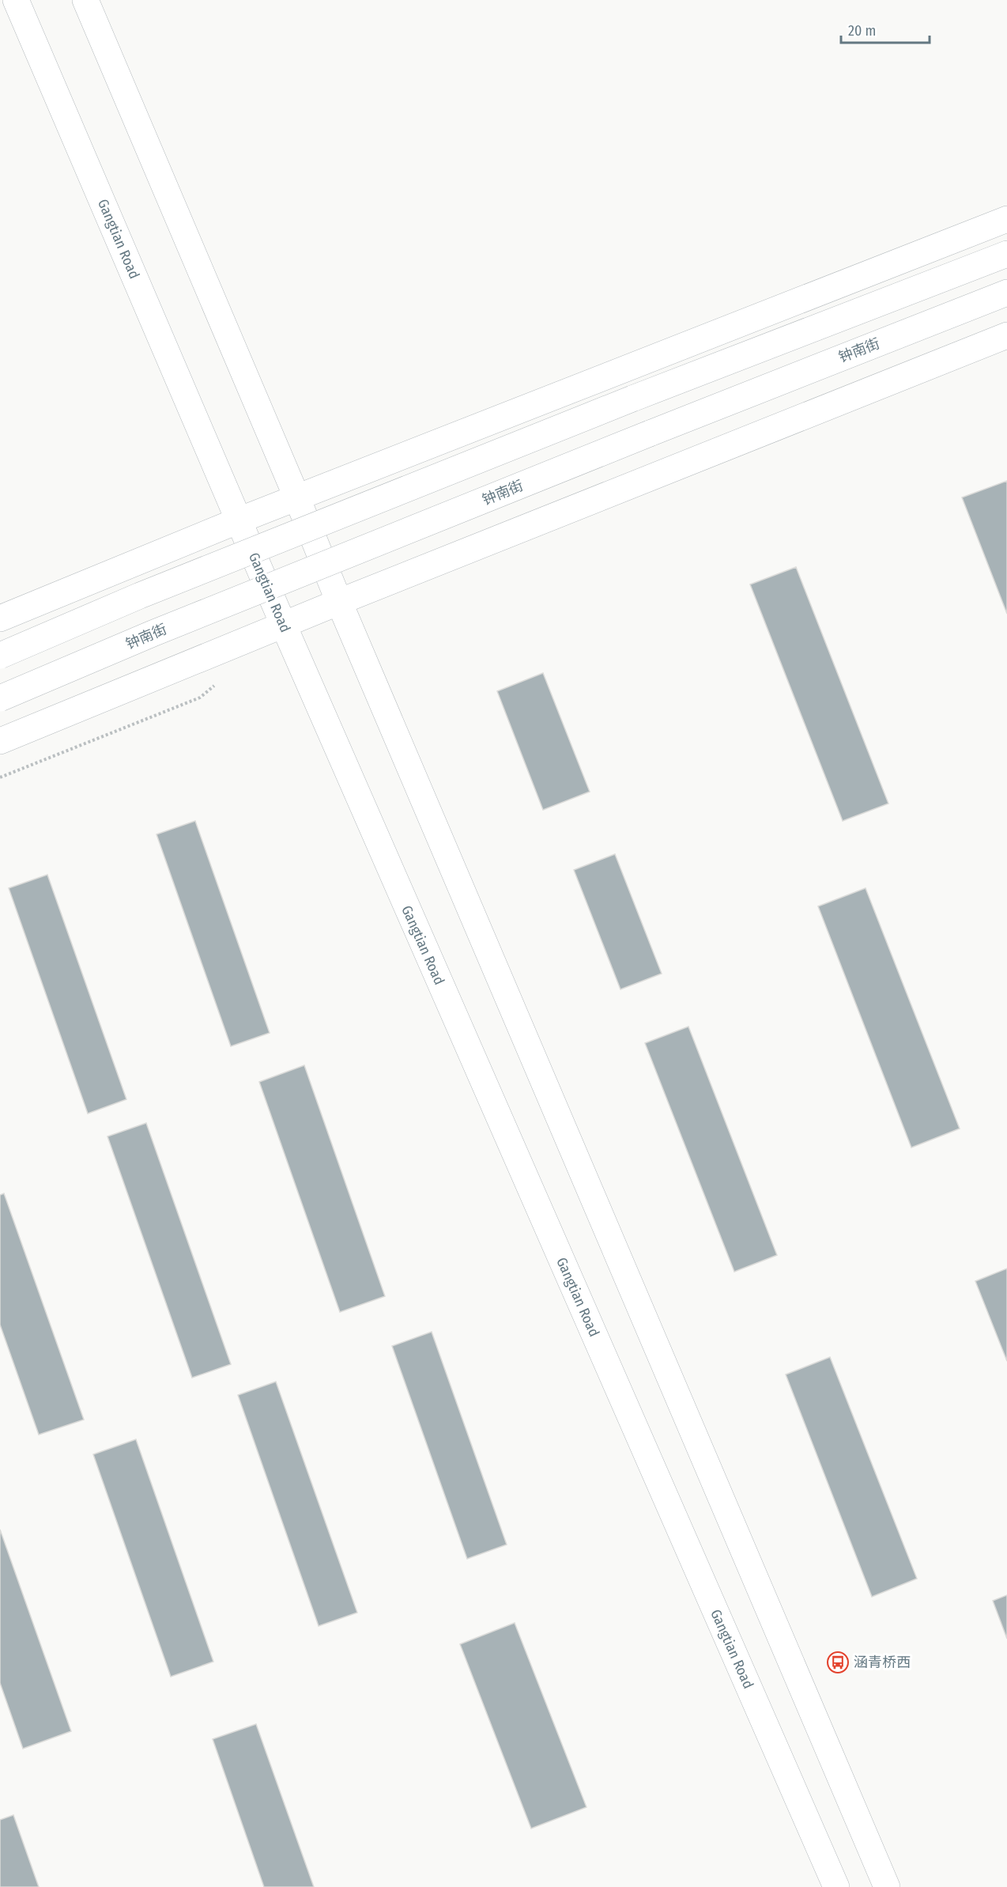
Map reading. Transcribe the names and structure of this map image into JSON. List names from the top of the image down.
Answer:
{
  "streets": {
    "main road": ["Gangtian Road", "钟南街"]
  },
  "places": {
    "bus stop": ["涵青桥西"]
  },
  "scale_bar": "20 m"
}
